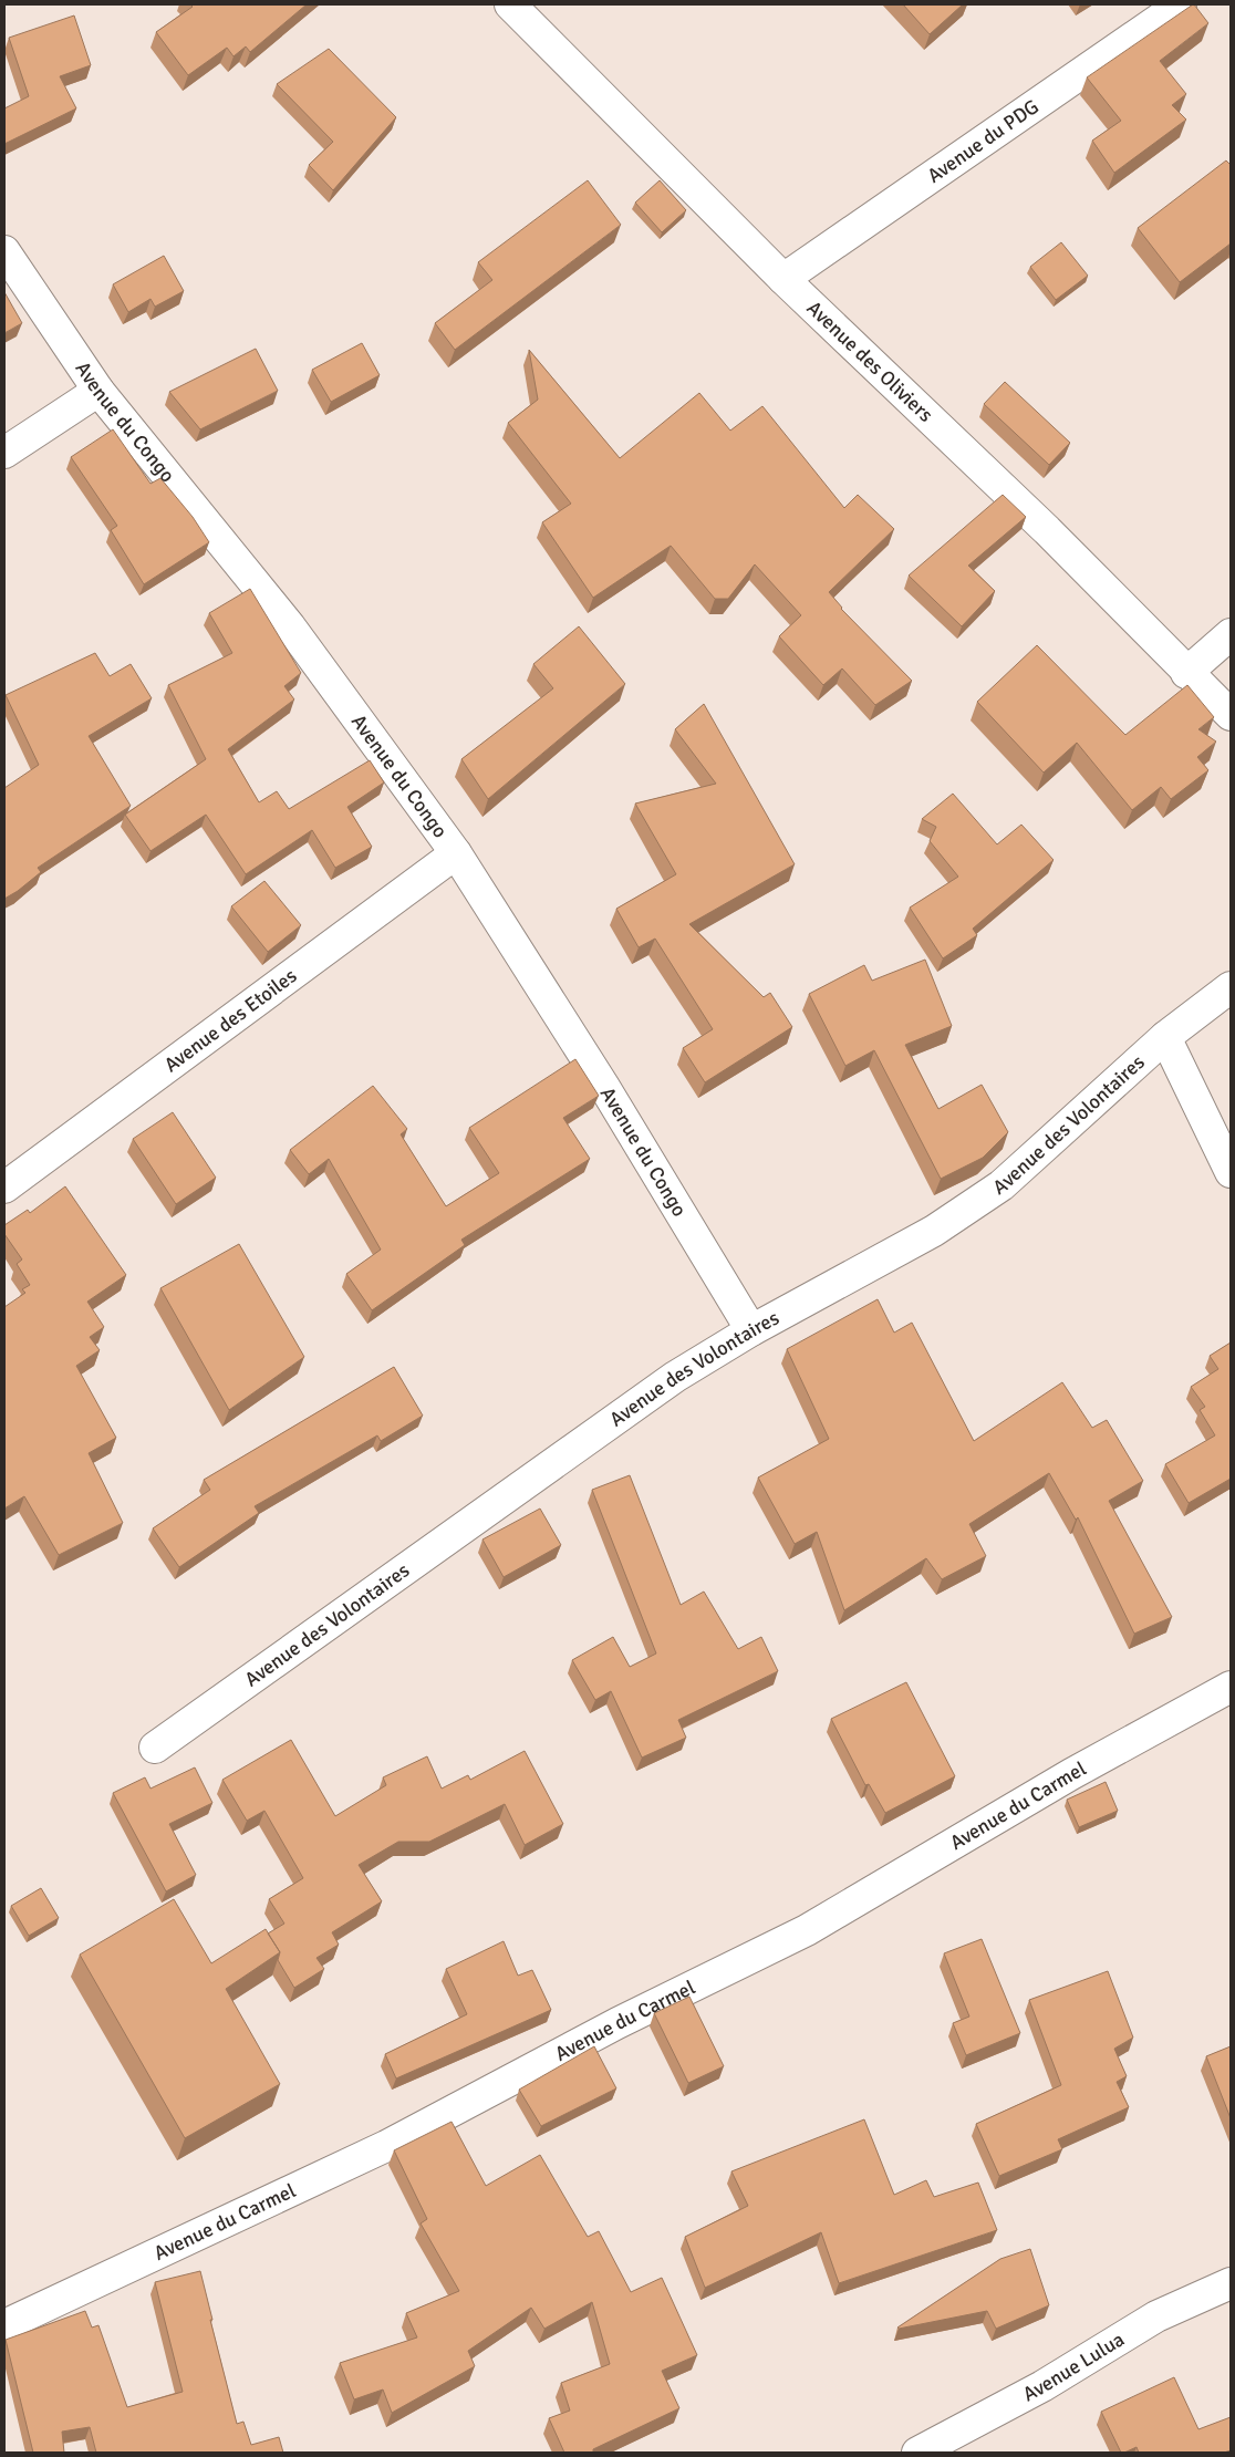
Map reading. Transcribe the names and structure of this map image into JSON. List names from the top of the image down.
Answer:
{
  "streets": {
    "street": [
      "Avenue du PDG",
      "Avenue des Oliviers",
      "Avenue du Congo",
      "Avenue des Etoiles",
      "Avenue des Volontaires",
      "Avenue du Carmel",
      "Avenue Lulua"
    ]
  },
  "crossings": [
    ["Avenue du PDG", "Avenue des Oliviers"],
    ["Avenue du Congo", "Avenue des Etoiles"],
    ["Avenue du Congo", "Avenue des Volontaires"]
  ]
}
